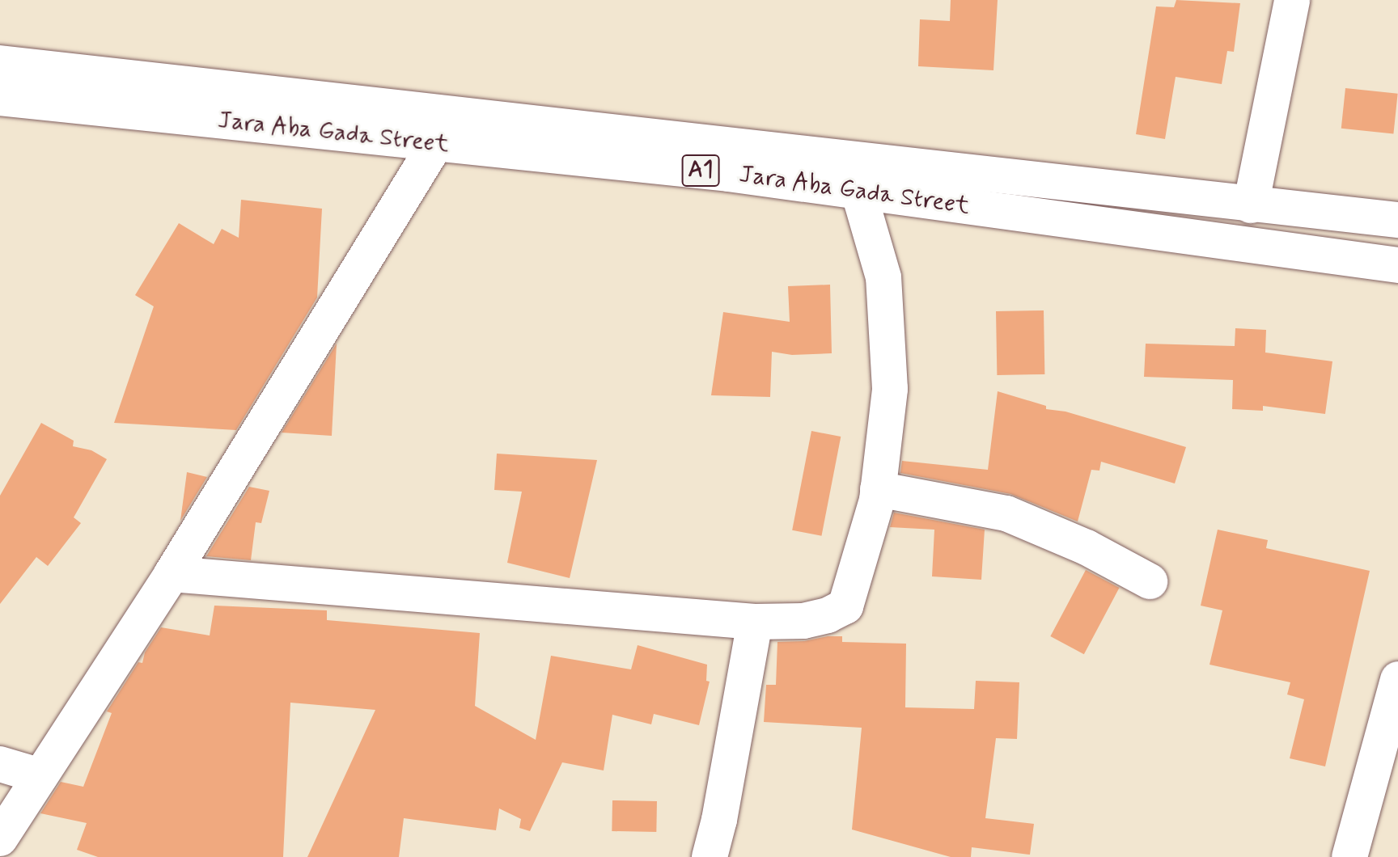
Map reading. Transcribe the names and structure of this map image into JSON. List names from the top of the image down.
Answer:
{
  "streets": {
    "street": ["Jara Aba Gada Street", "A1"]
  }
}
